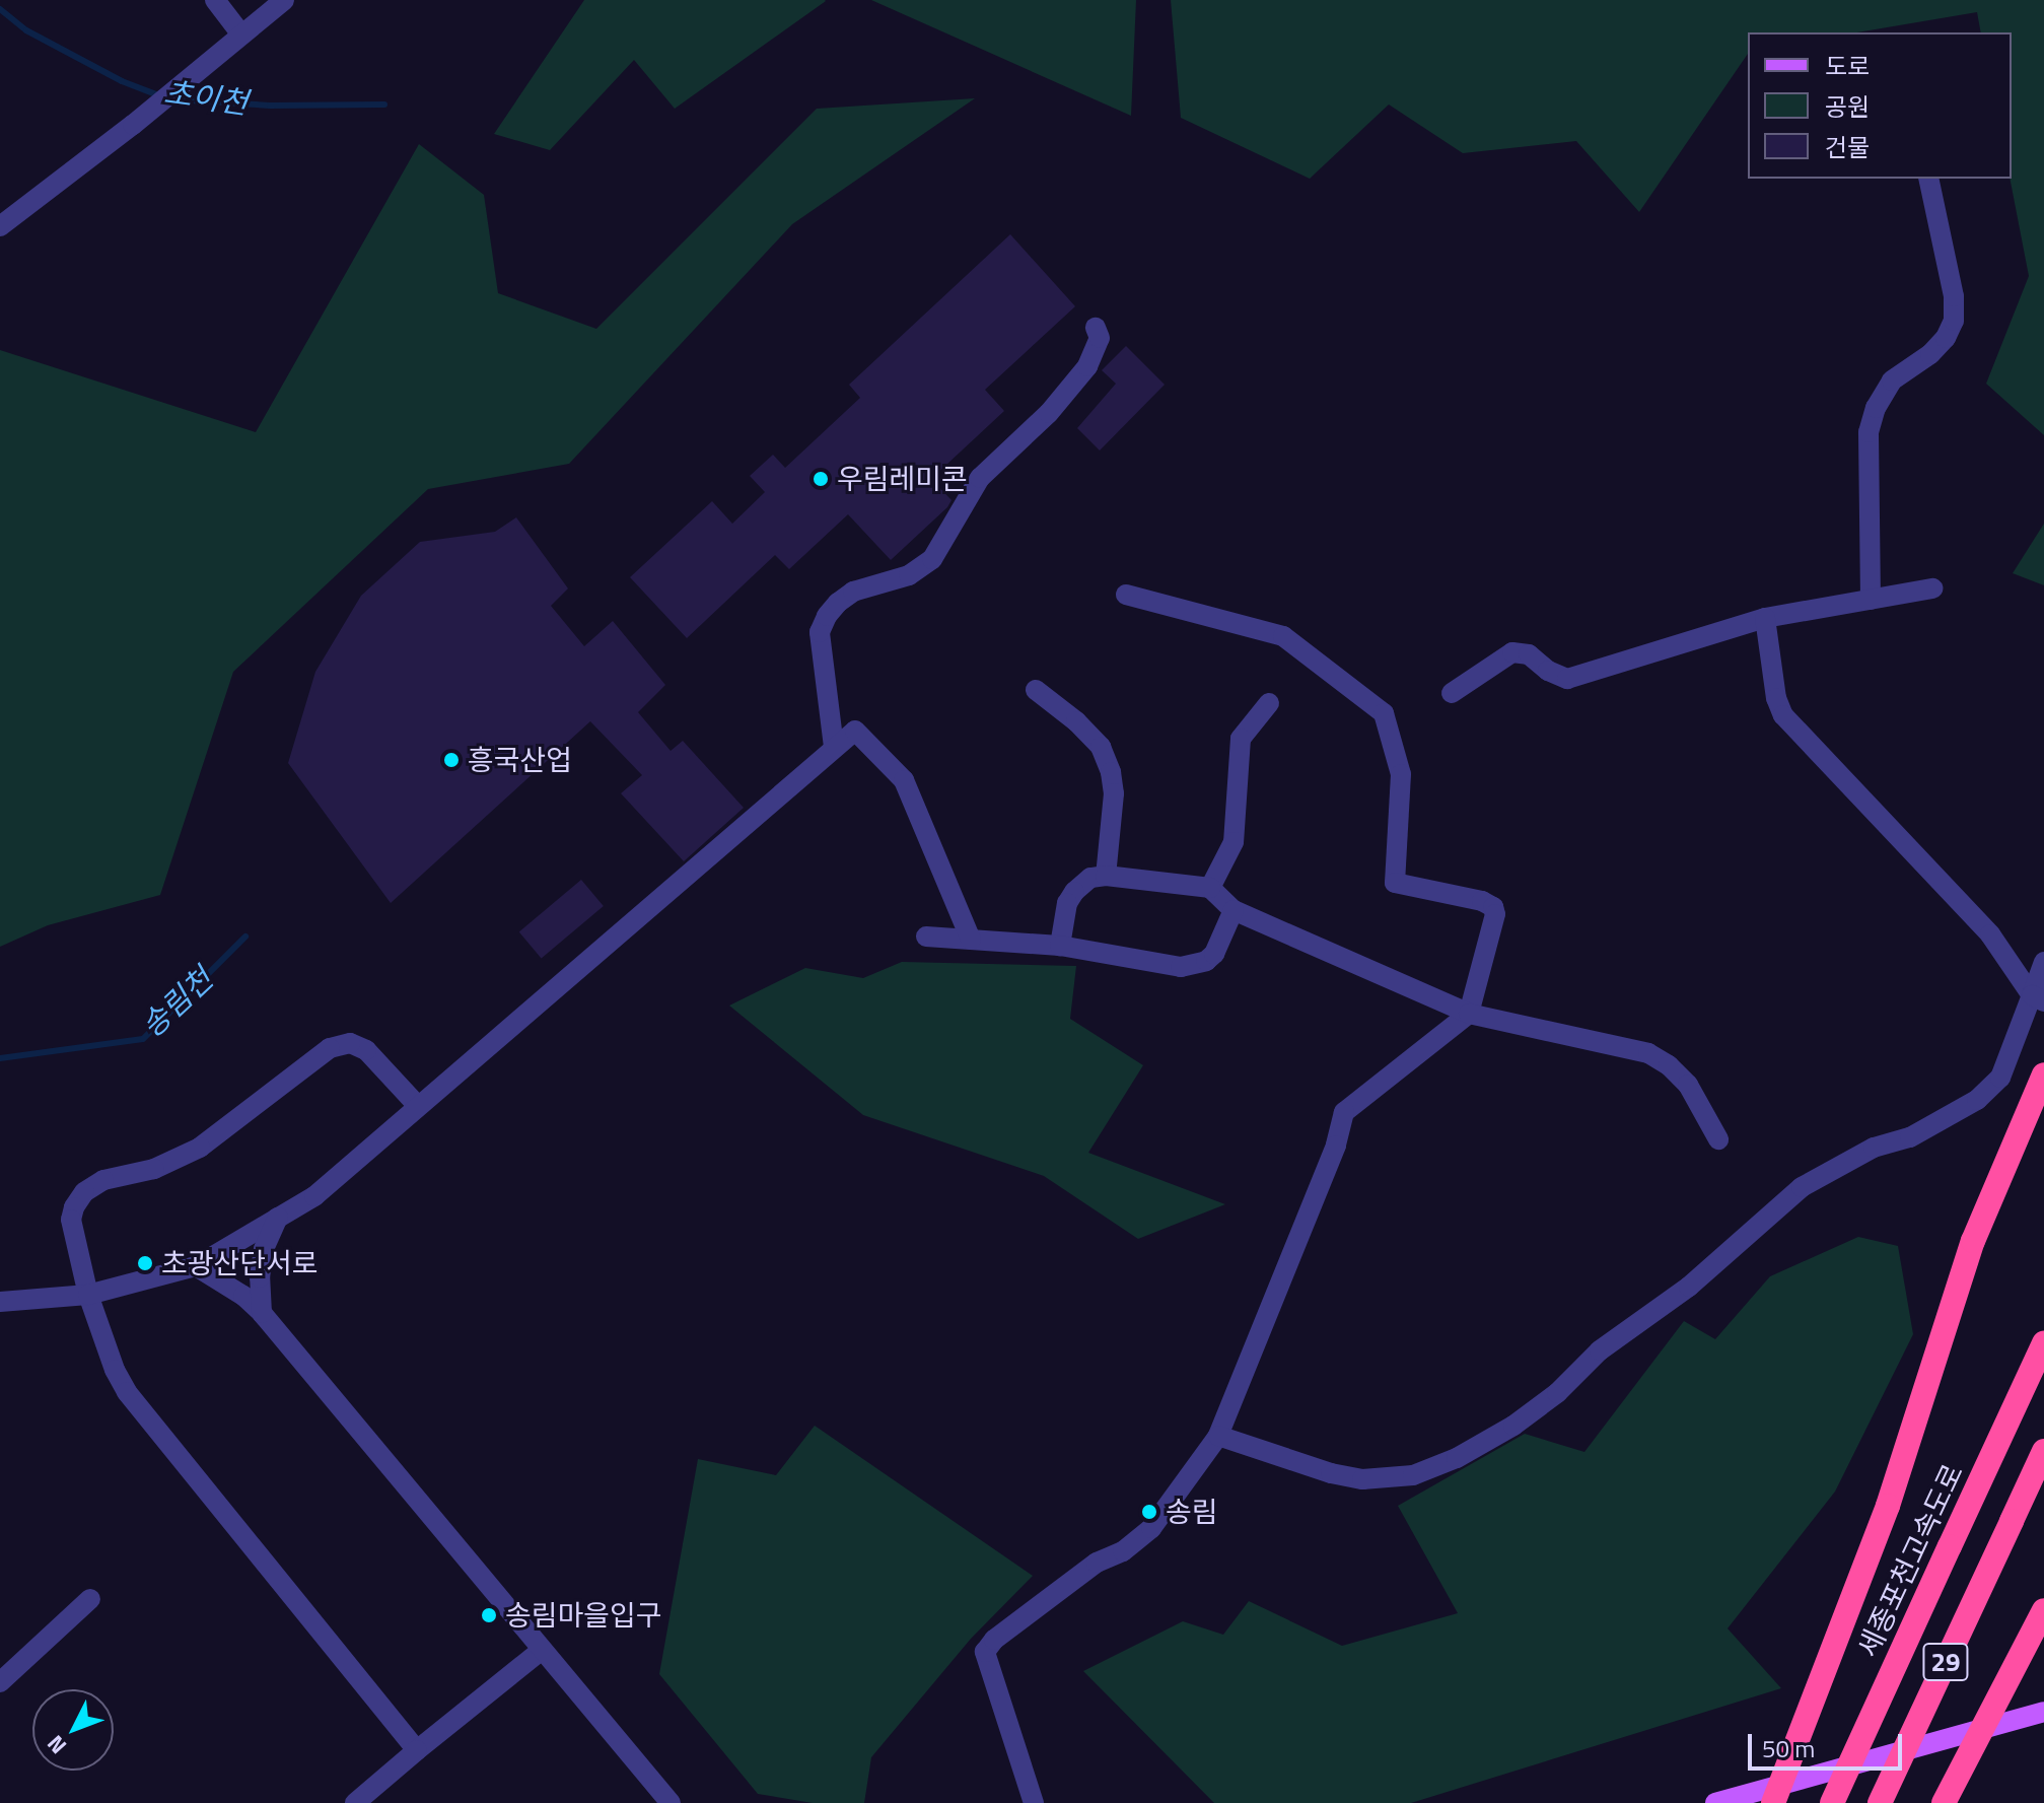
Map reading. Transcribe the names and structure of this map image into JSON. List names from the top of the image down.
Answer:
{
  "streets": {
    "highway": ["세종포천고속도로", "29"]
  },
  "water": ["초이천", "송림천"],
  "places": [
    "우림레미콘",
    "흥국산업",
    "초광산단서로",
    "송림",
    "송림마을입구"
  ],
  "legend": ["도로", "공원", "건물"],
  "scale_bar": "50 m",
  "north": "bottom left"
}
